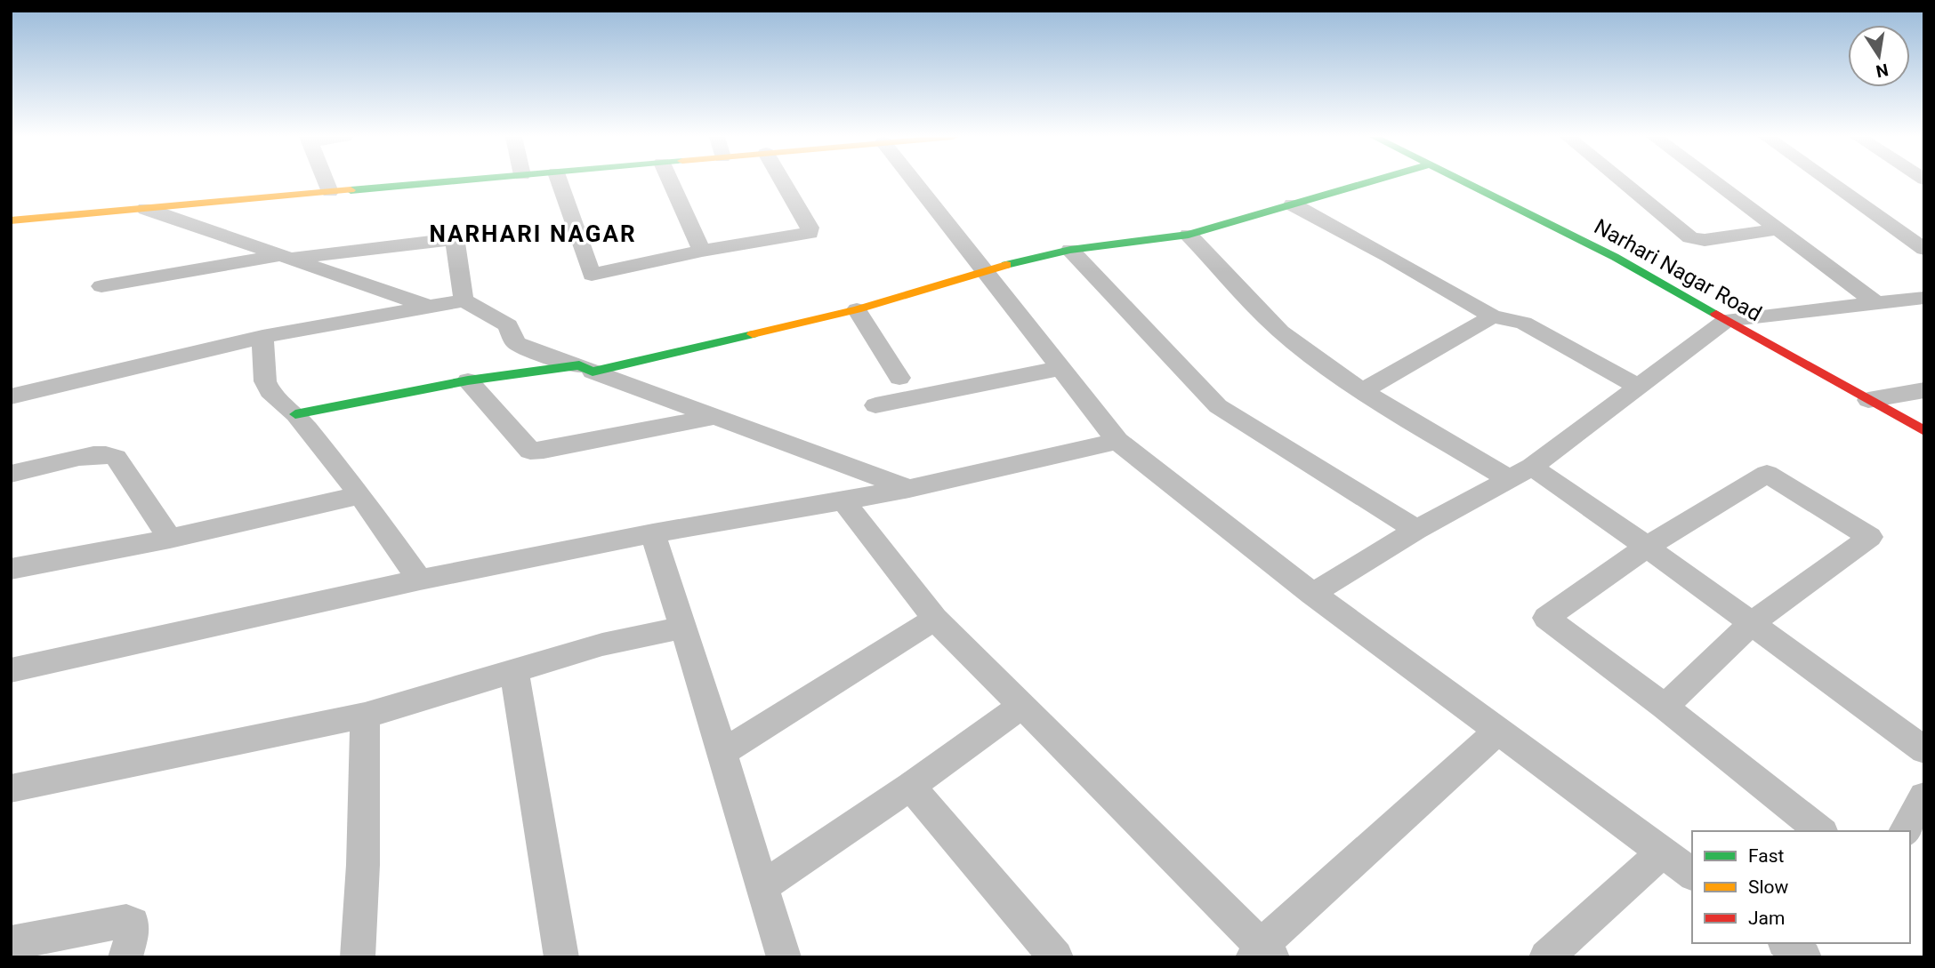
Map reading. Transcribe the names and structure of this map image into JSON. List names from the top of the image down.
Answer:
{
  "streets": {
    "street": ["Narhari Nagar Road"]
  },
  "districts": ["NARHARI NAGAR"],
  "legend": ["Fast", "Slow", "Jam"],
  "north": "bottom"
}
